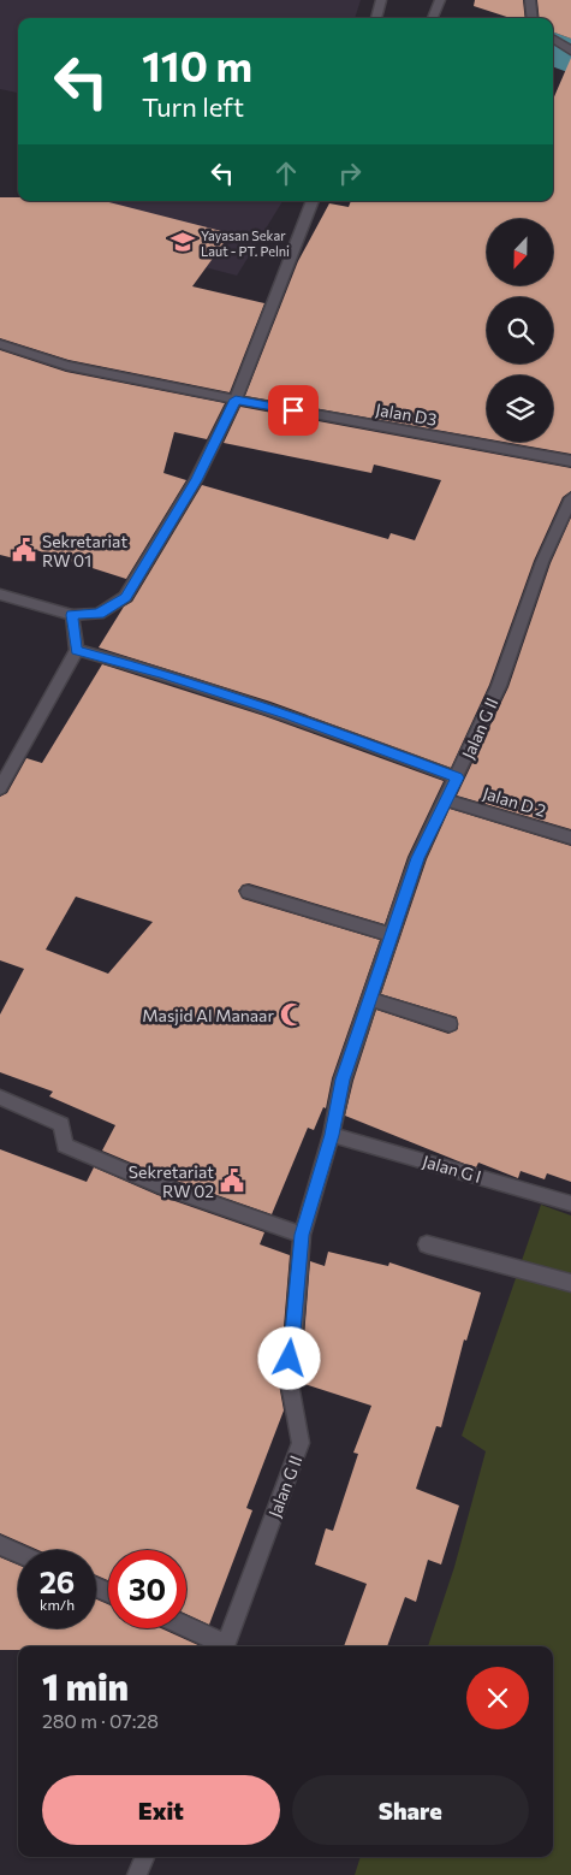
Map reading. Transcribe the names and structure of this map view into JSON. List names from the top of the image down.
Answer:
{
  "streets": {
    "street": [
      "Jalan D3",
      "Jalan G II",
      "Jalan D 2",
      "Jalan G I"
    ]
  },
  "crossings": [
    ["Jalan G II", "Jalan D 2"],
    ["Jalan G II", "Jalan G I"]
  ],
  "places": {
    "school or university": ["Yayasan Sekar Laut - PT. Pelni"],
    "public building": ["Sekretariat RW 01", "Sekretariat RW 02"],
    "mosque": ["Masjid Al Manaar"]
  },
  "north": "bottom",
  "page": {
    "turn": ["110 m", "Turn left"],
    "speed": "26 km/h",
    "limit": "30",
    "heading": ["1 min", "280 m · 07:28"],
    "buttons": ["Exit", "Share"]
  }
}
